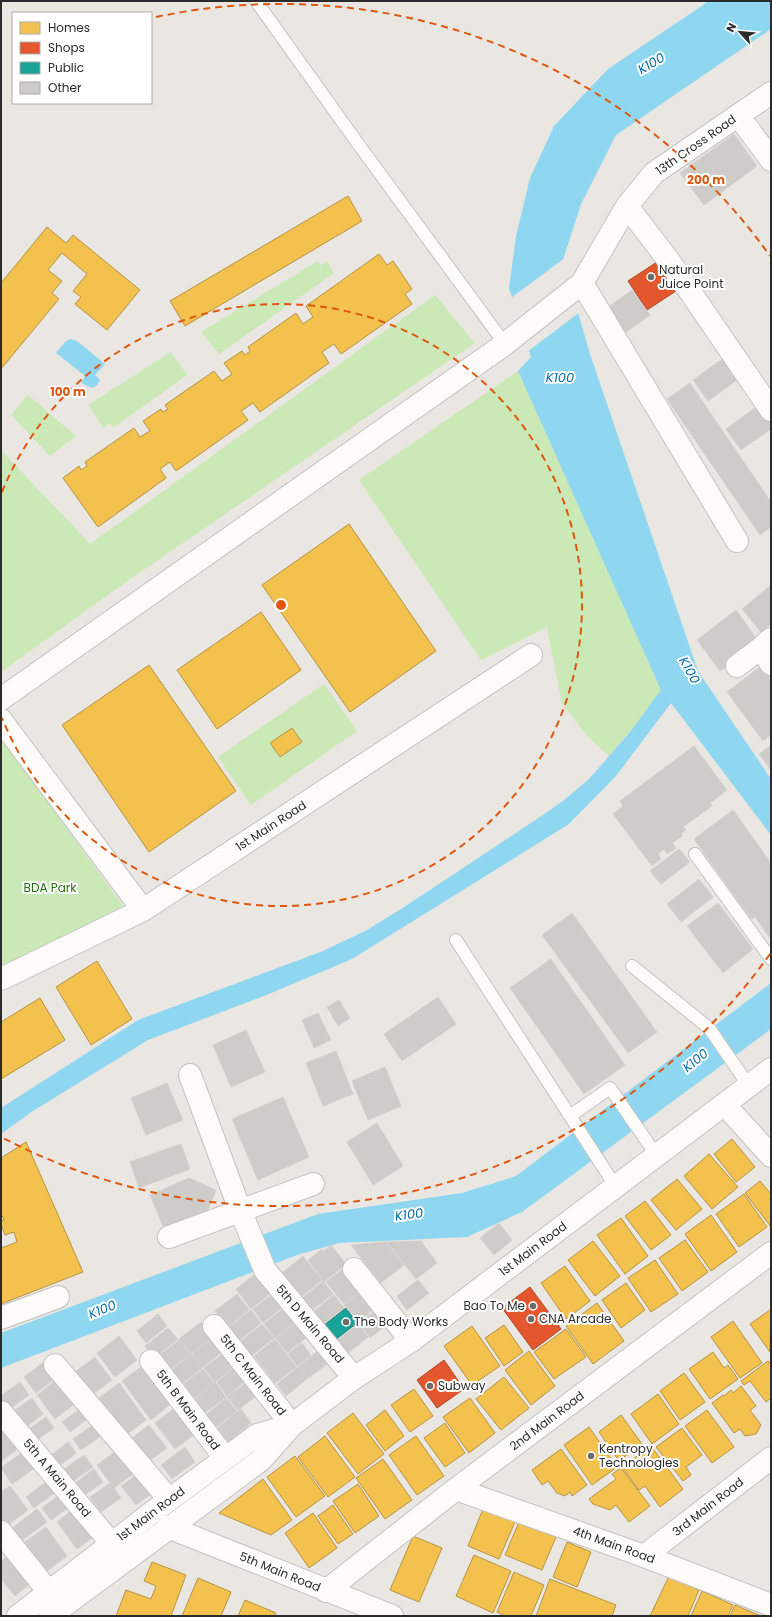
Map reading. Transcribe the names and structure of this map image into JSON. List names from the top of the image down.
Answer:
{
  "streets": {
    "street": [
      "13th Cross Road",
      "1st Main Road",
      "5th D Main Road",
      "5th C Main Road",
      "5th B Main Road",
      "2nd Main Road",
      "5th A Main Road",
      "3rd Main Road",
      "4th Main Road",
      "5th Main Road"
    ]
  },
  "crossings": [
    ["1st Main Road", "5th D Main Road"],
    ["1st Main Road", "5th C Main Road"],
    ["1st Main Road", "5th B Main Road"],
    ["1st Main Road", "5th A Main Road"],
    ["1st Main Road", "5th Main Road"],
    ["2nd Main Road", "4th Main Road"],
    ["2nd Main Road", "5th Main Road"],
    ["3rd Main Road", "4th Main Road"]
  ],
  "water": ["K100"],
  "parks": ["BDA Park"],
  "places": [
    "Natural Juice Point",
    "Bao To Me",
    "CNA Arcade",
    "The Body Works",
    "Subway",
    "Kentropy Technologies"
  ],
  "legend": [
    "Homes",
    "Shops",
    "Public",
    "Other"
  ],
  "north": "top left",
  "rings": ["200 m", "100 m"]
}
